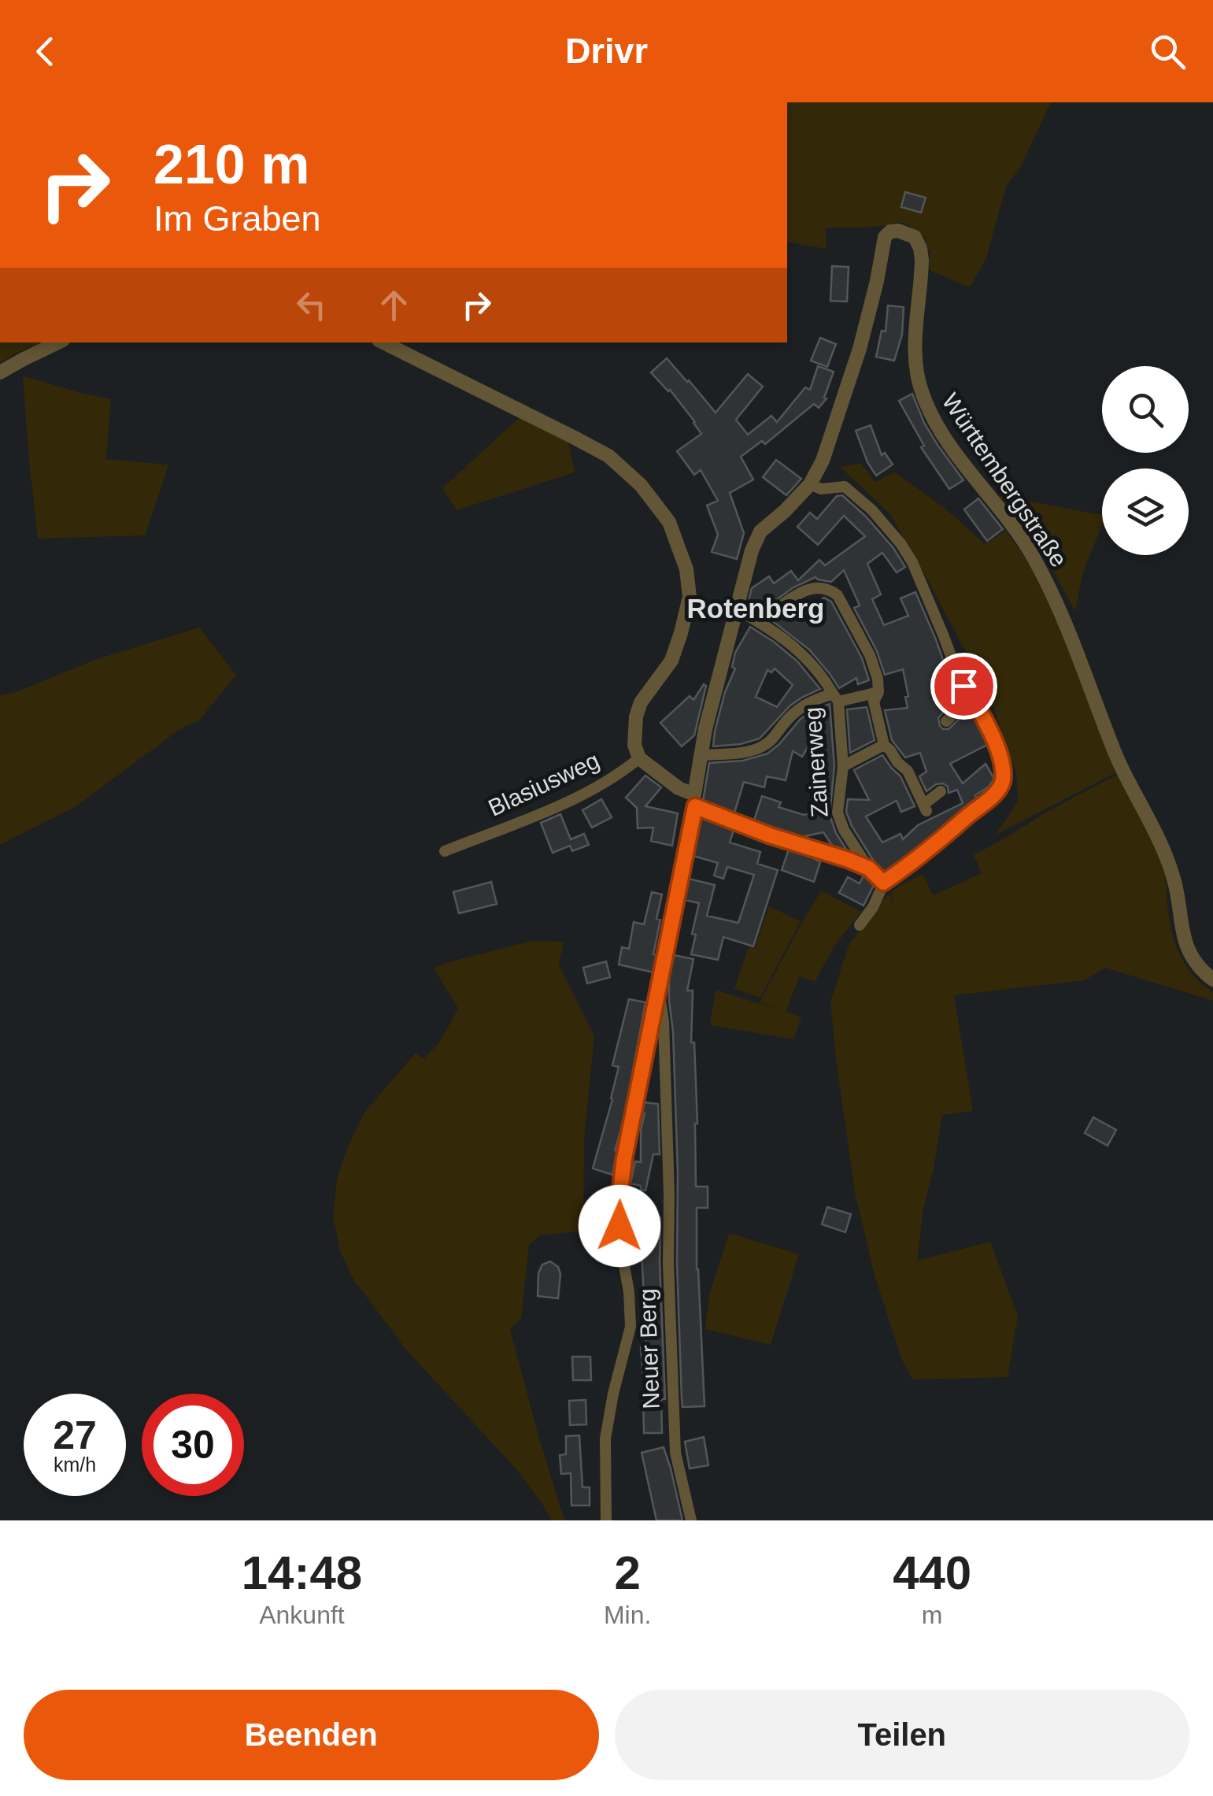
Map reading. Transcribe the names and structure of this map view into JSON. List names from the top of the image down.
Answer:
{
  "streets": {
    "street": [
      "Württembergstraße",
      "Zainerweg",
      "Blasiusweg",
      "Neuer Berg"
    ]
  },
  "districts": ["Rotenberg"],
  "page": {
    "header": "Drivr",
    "turn": ["210 m", "Im Graben"],
    "speed": "27 km/h",
    "limit": "30",
    "eta": [
      "14:48",
      "Ankunft",
      "2",
      "Min.",
      "440",
      "m"
    ],
    "buttons": ["Beenden", "Teilen"]
  }
}
